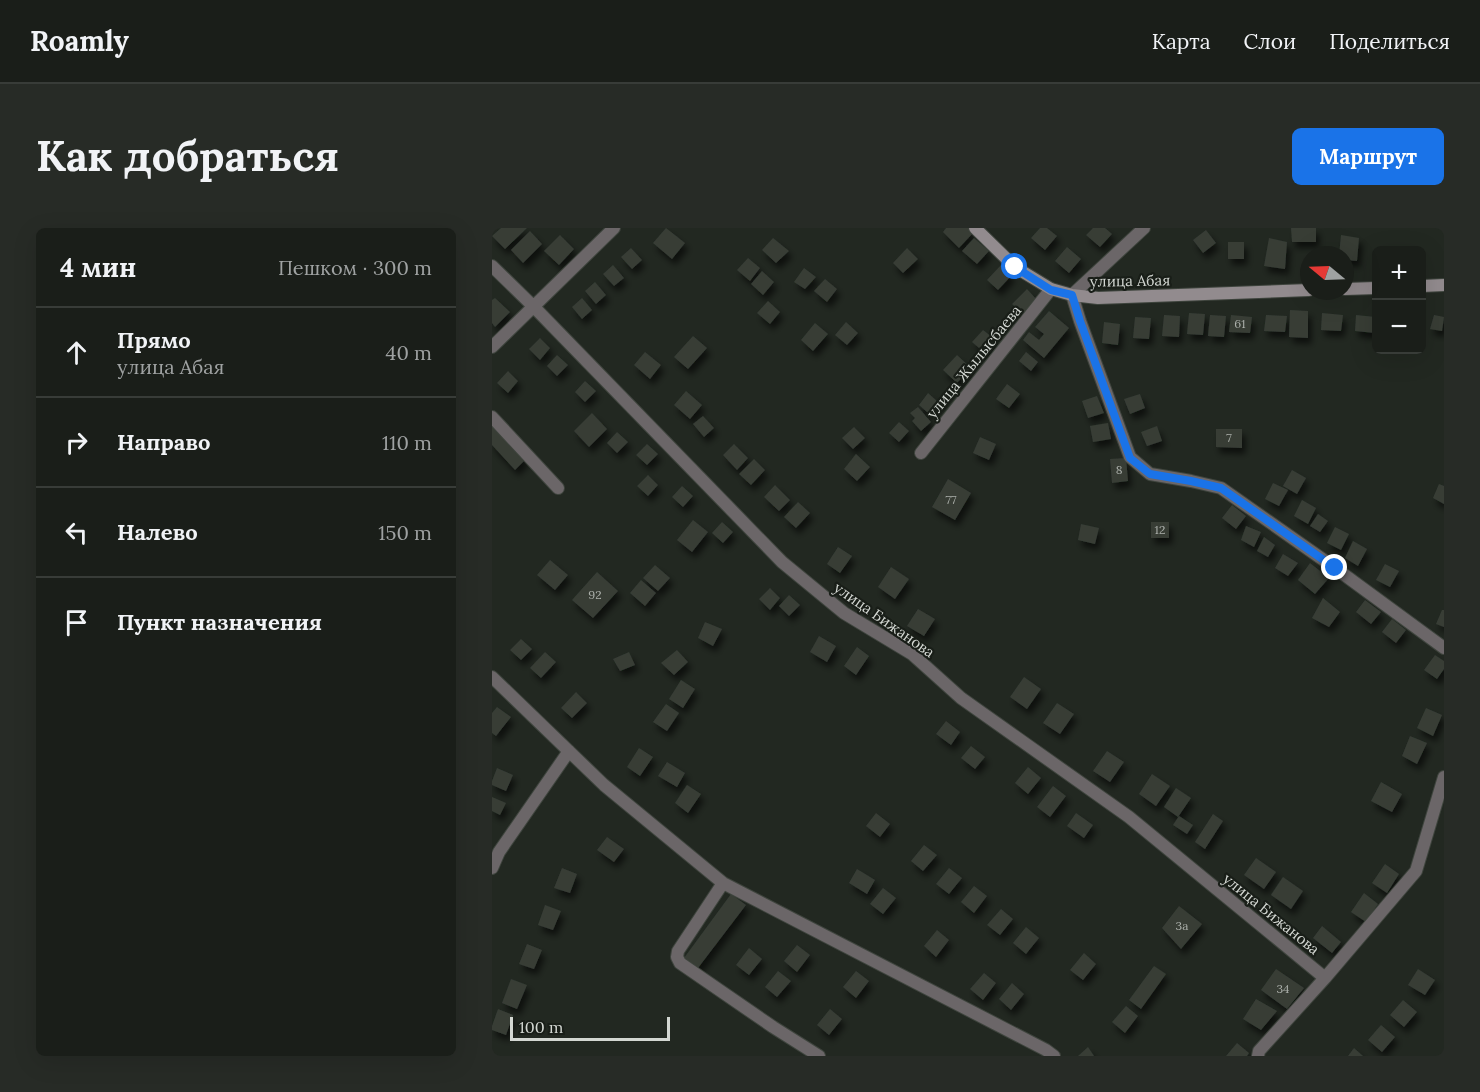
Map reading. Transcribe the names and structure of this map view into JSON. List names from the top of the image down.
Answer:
{
  "streets": {
    "street": ["улица Абая", "улица Жылысбаева", "улица Бижанова"]
  },
  "crossings": [
    ["улица Абая", "улица Жылысбаева"]
  ],
  "house_numbers": [
    "61",
    "7",
    "8",
    "77",
    "12",
    "92",
    "3а",
    "34"
  ],
  "scale_bar": "100 m",
  "north": "left",
  "page": {
    "header": "Roamly",
    "nav": ["Карта", "Слои", "Поделиться"],
    "buttons": "Маршрут",
    "title": "Как добраться",
    "heading": ["4 мин", "Пешком · 300 m"],
    "map_buttons": ["+", "−"],
    "list": [
      ["Прямо", "улица Абая", "40 m"],
      ["Направо", "110 m"],
      ["Налево", "150 m"],
      "Пункт назначения"
    ],
    "scale": "100 m"
  }
}
